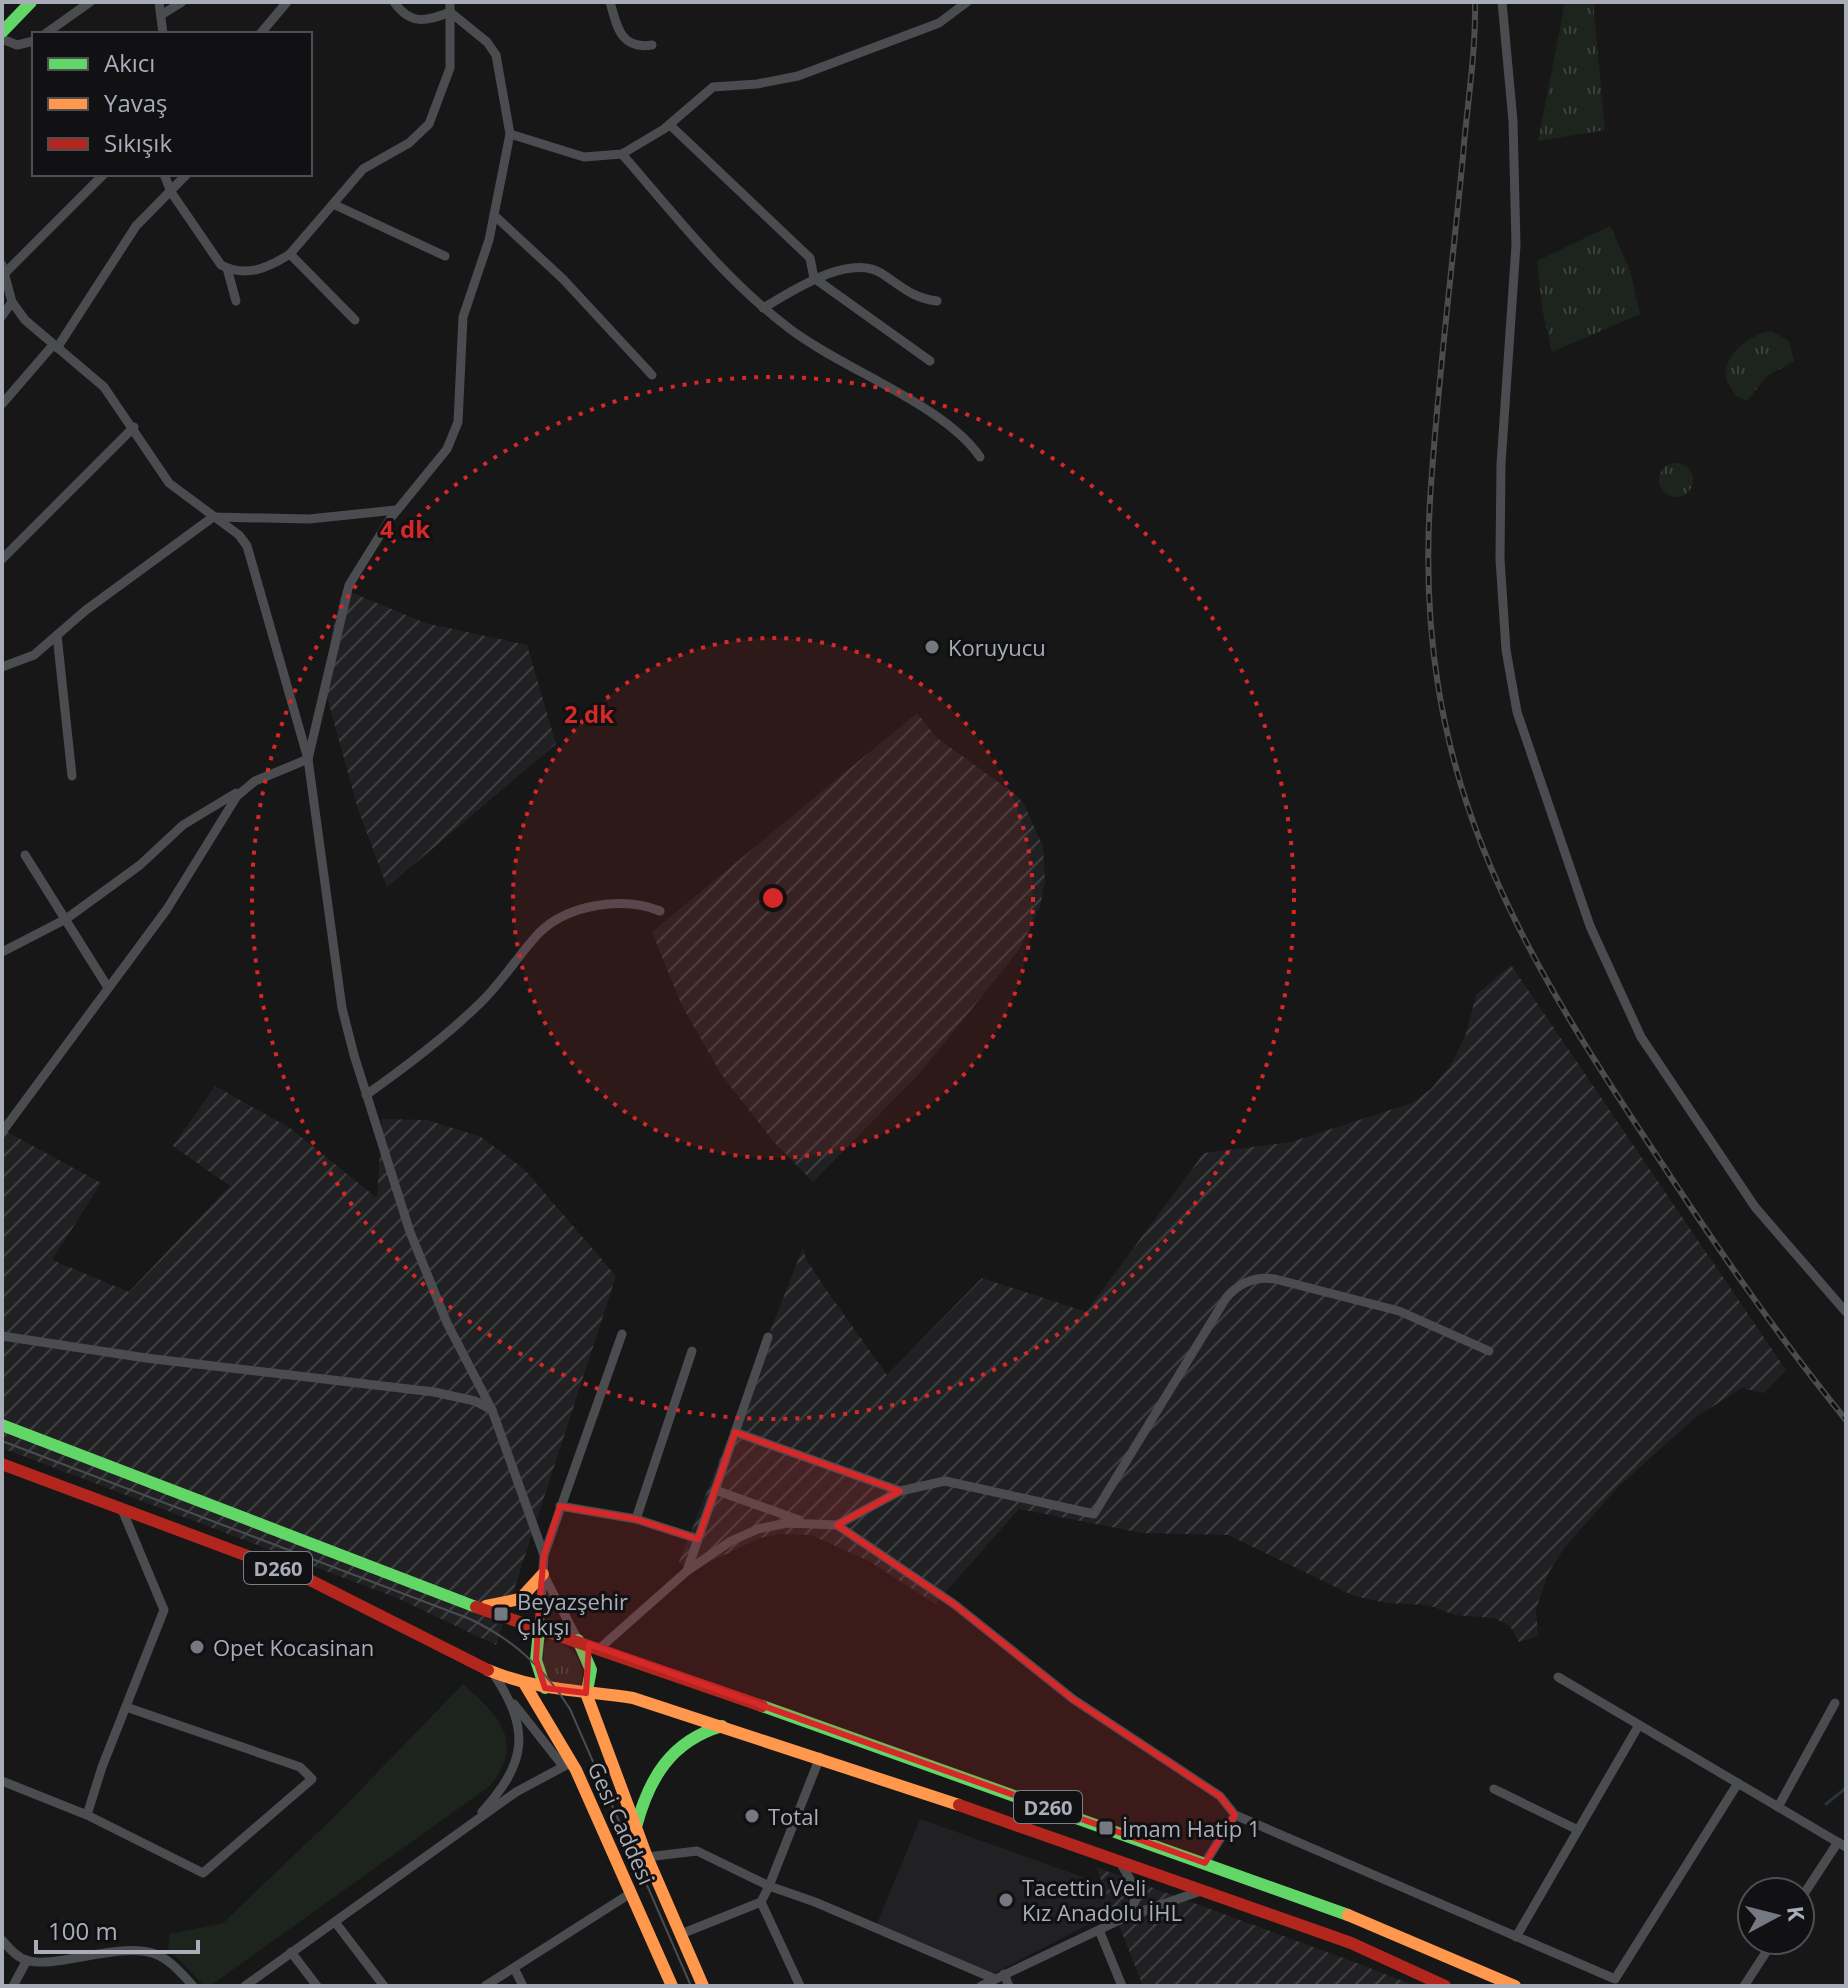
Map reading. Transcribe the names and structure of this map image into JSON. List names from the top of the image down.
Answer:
{
  "streets": {
    "main road": ["D260", "Gesi Caddesi"]
  },
  "crossings": [
    ["D260", "Gesi Caddesi"]
  ],
  "places": {
    "other": [
      "Koruyucu",
      "Opet Kocasinan",
      "Total",
      "Tacettin Veli Kız Anadolu İHL"
    ],
    "transit": ["Beyazşehir Çıkışı", "İmam Hatip 1"]
  },
  "legend": ["Akıcı", "Yavaş", "Sıkışık"],
  "scale_bar": "100 m",
  "north": "right",
  "rings": ["4 dk", "2 dk"]
}
